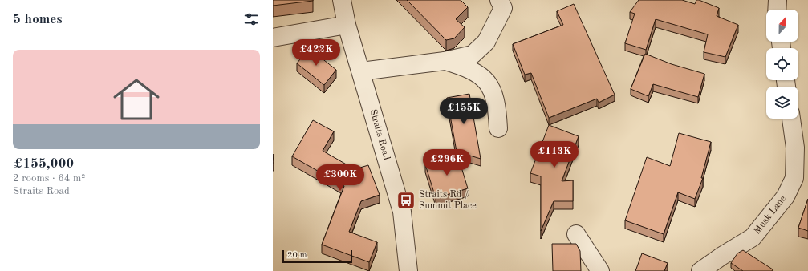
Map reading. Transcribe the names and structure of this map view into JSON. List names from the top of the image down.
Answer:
{
  "streets": {
    "street": ["Straits Road", "Musk Lane"]
  },
  "places": {
    "bus stop": ["Straits Rd / Summit Place"]
  },
  "scale_bar": "20 m",
  "north": "top",
  "page": {
    "heading": "5 homes",
    "list": [
      {
        "name": "£155,000",
        "note": "2 rooms · 64 m² · Straits Road"
      }
    ],
    "price": [
      "£422K",
      "£155K",
      "£113K",
      "£296K",
      "£300K"
    ],
    "scale": "20 m"
  }
}
